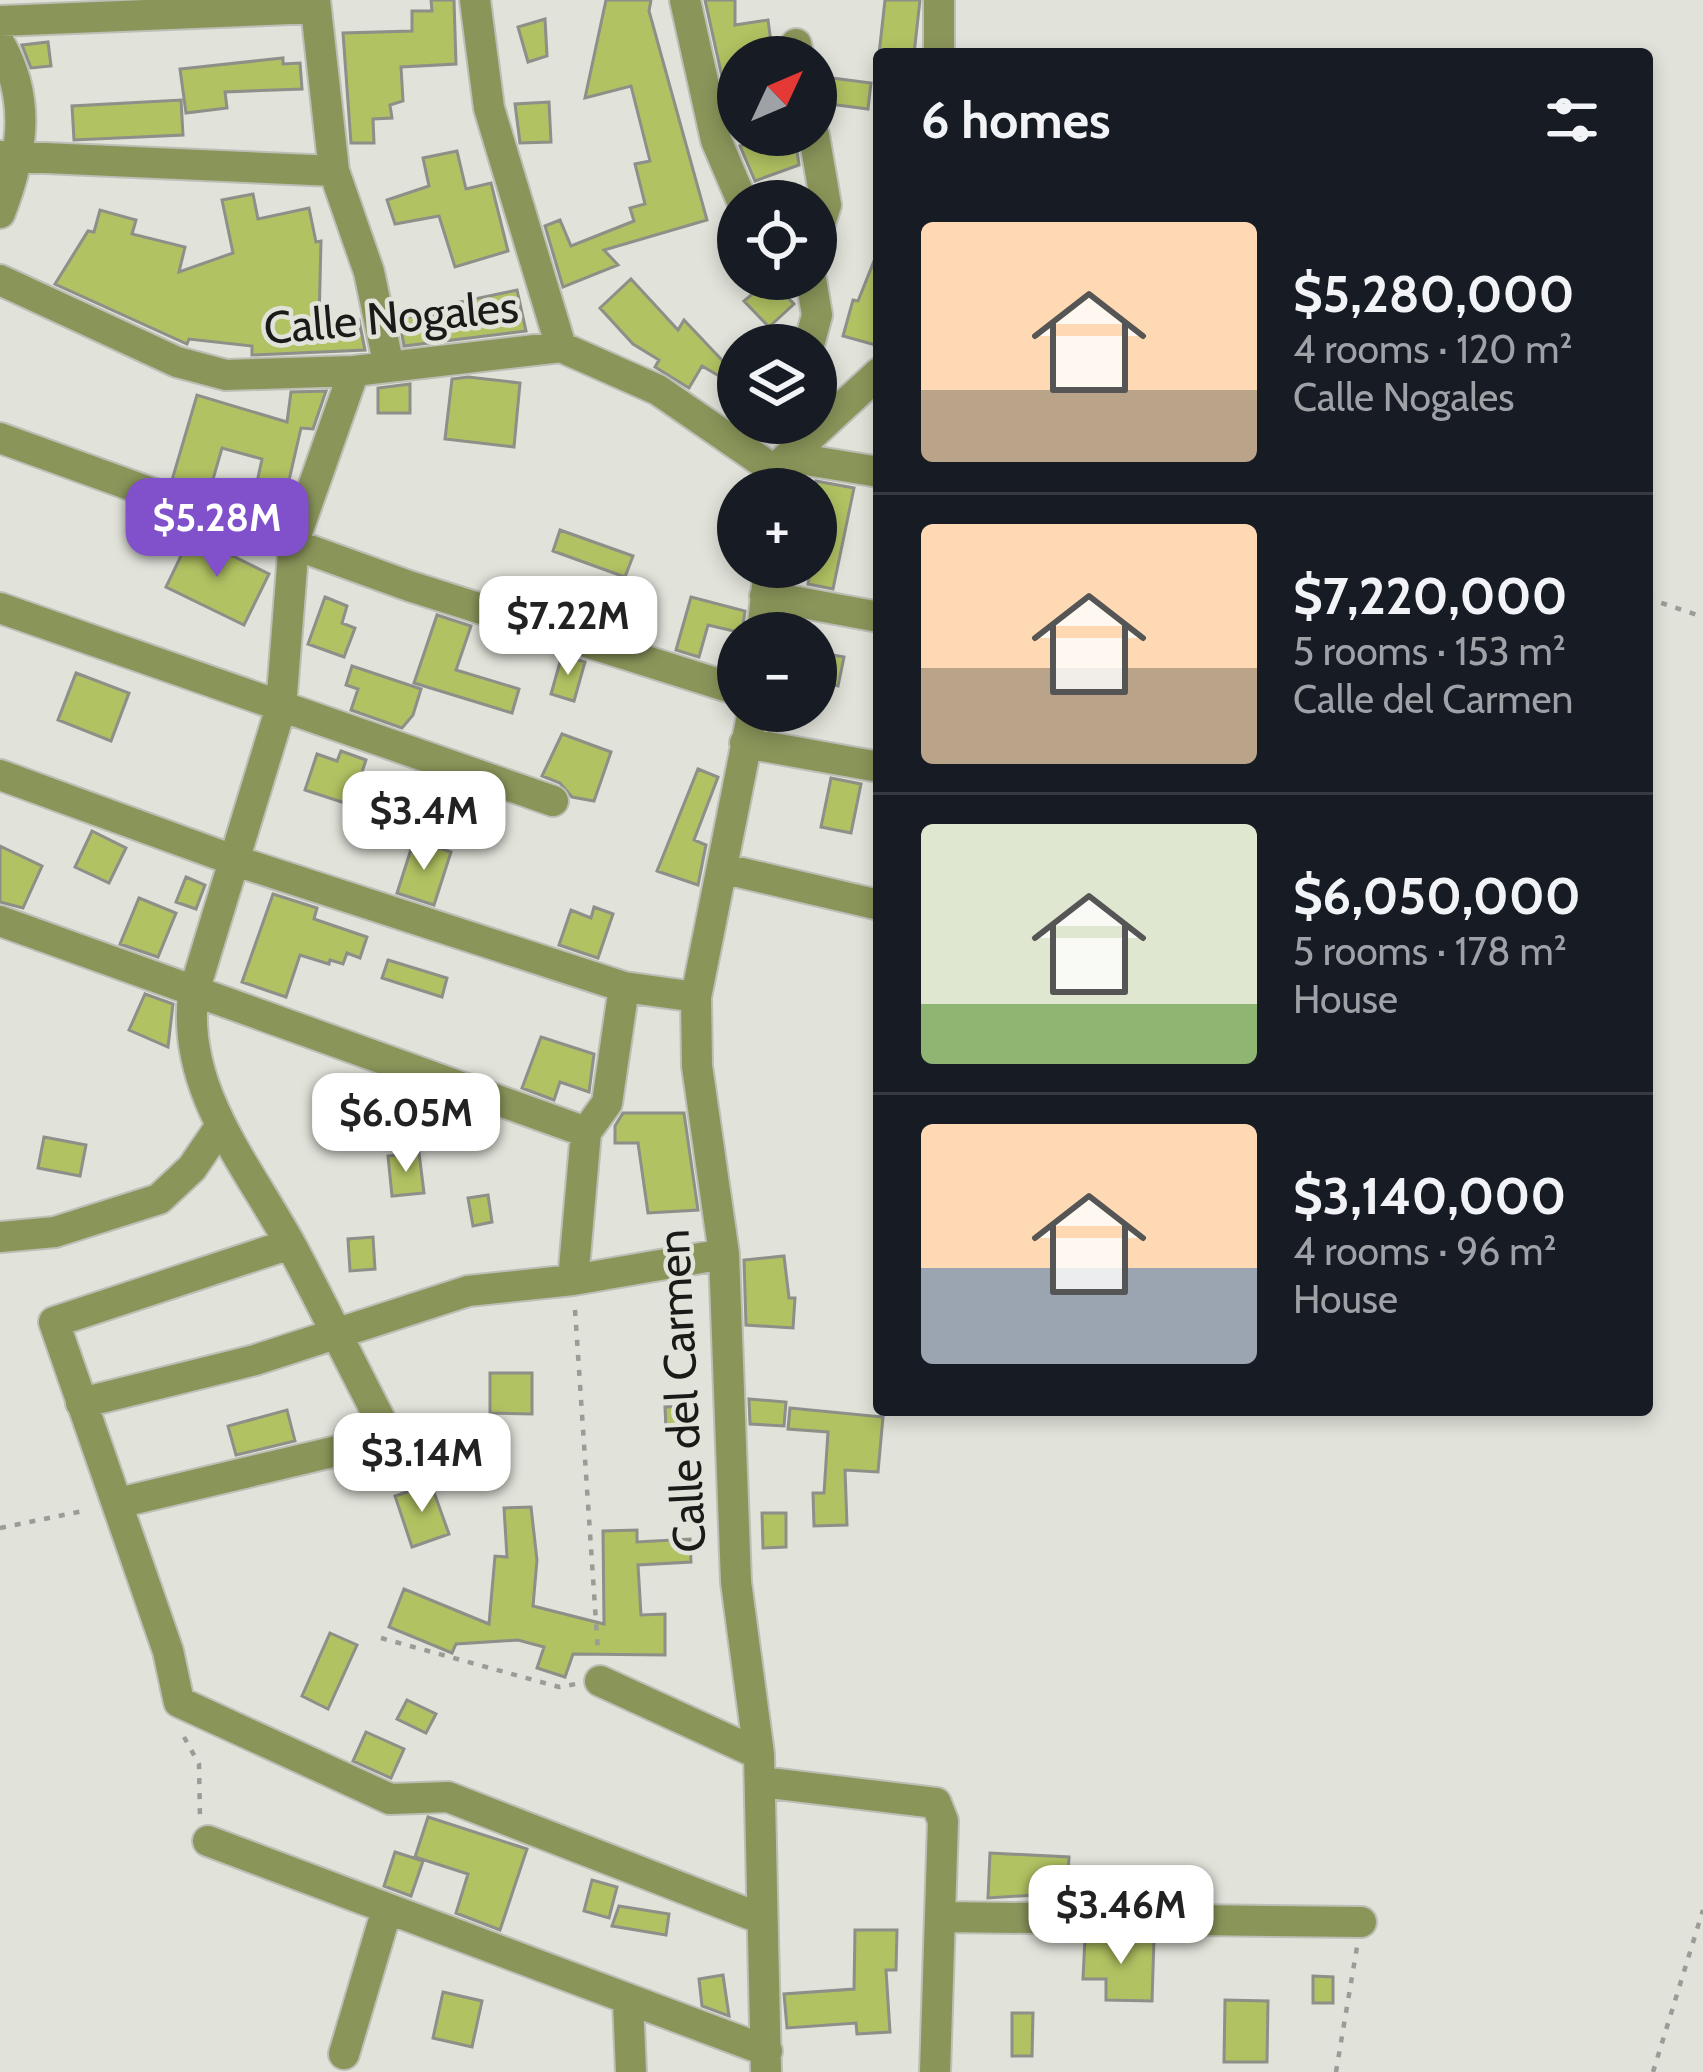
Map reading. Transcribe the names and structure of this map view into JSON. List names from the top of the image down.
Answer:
{
  "streets": {
    "street": ["Calle Nogales", "Calle del Carmen"]
  },
  "north": "top right",
  "page": {
    "map_buttons": ["+", "−"],
    "heading": "6 homes",
    "list": [
      {
        "name": "$5,280,000",
        "note": "4 rooms · 120 m² · Calle Nogales"
      },
      {
        "name": "$7,220,000",
        "note": "5 rooms · 153 m² · Calle del Carmen"
      },
      {
        "name": "$6,050,000",
        "note": "5 rooms · 178 m² · House"
      },
      {
        "name": "$3,140,000",
        "note": "4 rooms · 96 m² · House"
      }
    ],
    "price": [
      "$5.28M",
      "$7.22M",
      "$3.4M",
      "$6.05M",
      "$3.14M",
      "$3.46M"
    ]
  }
}
